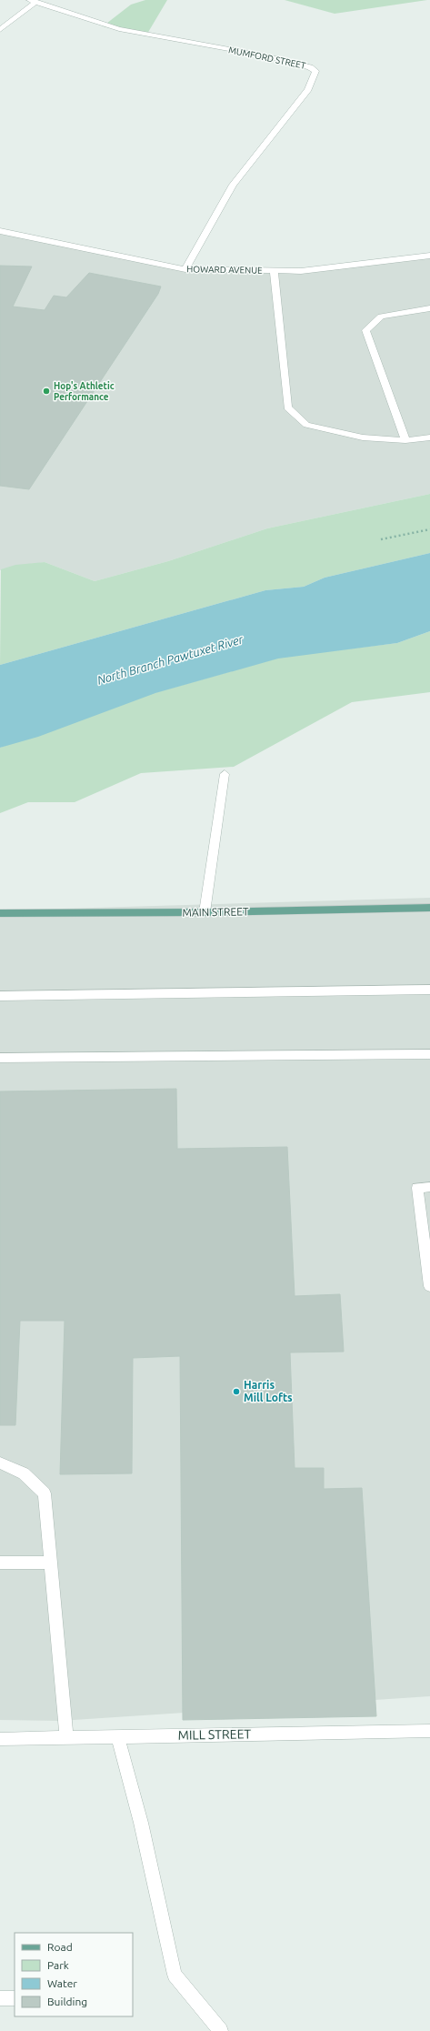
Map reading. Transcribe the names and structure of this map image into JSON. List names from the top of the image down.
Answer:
{
  "streets": {
    "main road": ["MAIN STREET"],
    "street": ["MUMFORD STREET", "HOWARD AVENUE", "MILL STREET"]
  },
  "crossings": [
    ["MUMFORD STREET", "HOWARD AVENUE"]
  ],
  "water": ["North Branch Pawtuxet River"],
  "places": ["Hop's Athletic Performance", "Harris Mill Lofts"],
  "legend": [
    "Road",
    "Park",
    "Water",
    "Building"
  ]
}
